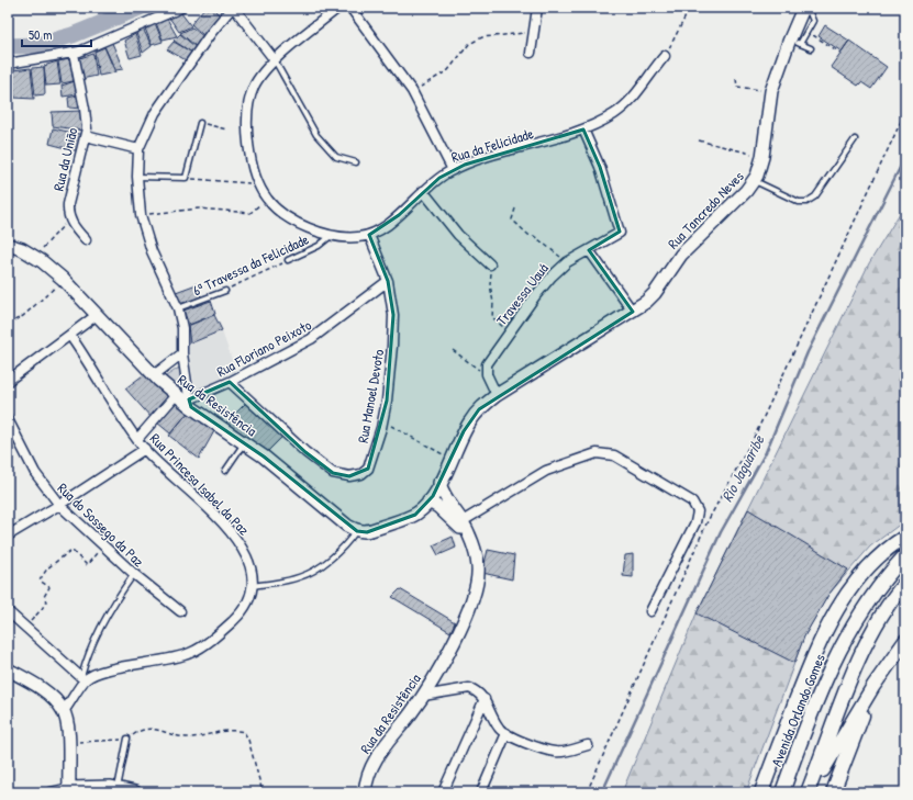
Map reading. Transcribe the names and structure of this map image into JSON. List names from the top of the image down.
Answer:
{
  "streets": {
    "main road": ["Avenida Orlando Gomes"],
    "street": [
      "Rua da Felicidade",
      "Rua da União",
      "Rua Tancredo Neves",
      "Travessa Uauá",
      "Rua Floriano Peixoto",
      "Rua Manoel Devoto",
      "Rua da Resistência",
      "Rua Princesa Isabel da Paz",
      "Rua do Sossego da Paz"
    ],
    "lane": ["6ª Travessa da Felicidade"]
  },
  "crossings": [
    ["Rua da Felicidade", "6ª Travessa da Felicidade"],
    ["Rua da Felicidade", "Travessa Uauá"],
    ["Rua da Felicidade", "Rua Manoel Devoto"],
    ["Rua Tancredo Neves", "Rua da Resistência"],
    ["Rua Floriano Peixoto", "Rua Manoel Devoto"],
    ["Rua Floriano Peixoto", "Rua da Resistência"]
  ],
  "water": ["Rio Jaguaribe"],
  "scale_bar": "50 m"
}
